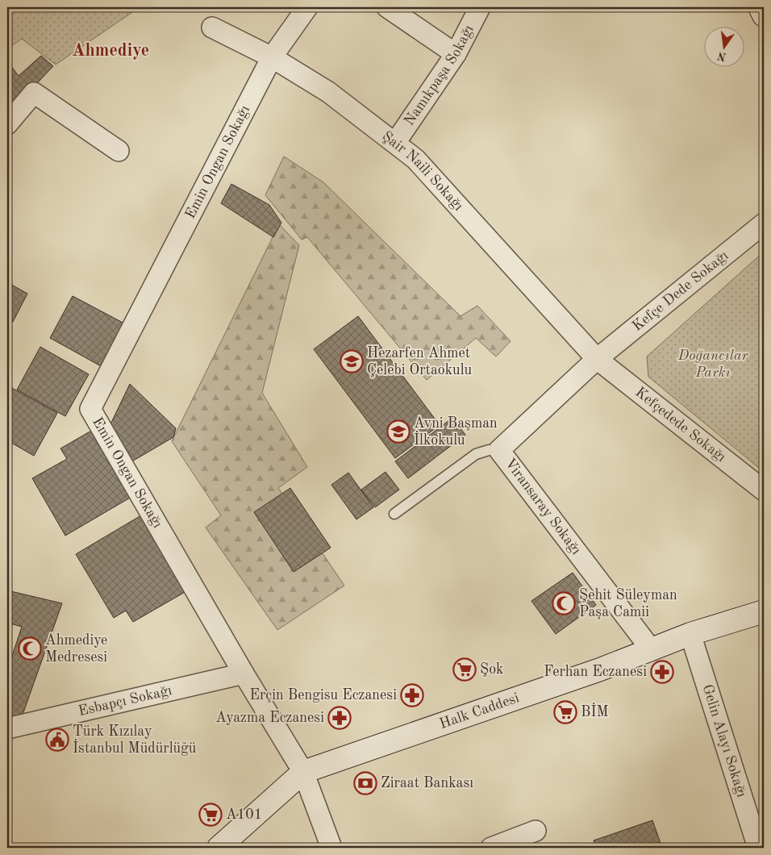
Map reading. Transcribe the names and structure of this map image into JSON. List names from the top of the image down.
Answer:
{
  "streets": {
    "main road": ["Halk Caddesi"],
    "street": [
      "Namıkpaşa Sokağı",
      "Emin Ongan Sokağı",
      "Şair Naili Sokağı",
      "Kefçe Dede Sokağı",
      "Kefçedede Sokağı",
      "Viransaray Sokağı",
      "Esbapçı Sokağı",
      "Gelin Alayı Sokağı"
    ]
  },
  "crossings": [
    ["Namıkpaşa Sokağı", "Şair Naili Sokağı"],
    ["Emin Ongan Sokağı", "Şair Naili Sokağı"],
    ["Emin Ongan Sokağı", "Esbapçı Sokağı"],
    ["Emin Ongan Sokağı", "Halk Caddesi"],
    ["Şair Naili Sokağı", "Kefçe Dede Sokağı"],
    ["Şair Naili Sokağı", "Kefçedede Sokağı"],
    ["Şair Naili Sokağı", "Viransaray Sokağı"],
    ["Kefçe Dede Sokağı", "Kefçedede Sokağı"],
    ["Kefçe Dede Sokağı", "Viransaray Sokağı"],
    ["Kefçedede Sokağı", "Viransaray Sokağı"],
    ["Viransaray Sokağı", "Halk Caddesi"],
    ["Halk Caddesi", "Gelin Alayı Sokağı"]
  ],
  "districts": ["Ahmediye"],
  "parks": ["Doğancılar Parkı"],
  "places": {
    "school or university": ["Hezarfen Ahmet Çelebi Ortaokulu", "Avni Başman İlkokulu"],
    "mosque": ["Şehit Süleyman Paşa Camii", "Ahmediye Medresesi"],
    "supermarket": ["Şok", "BİM", "A101"],
    "pharmacy": ["Ferhan Eczanesi", "Erçin Bengisu Eczanesi", "Ayazma Eczanesi"],
    "public building": ["Türk Kızılay İstanbul Müdürlüğü"],
    "bank": ["Ziraat Bankası"]
  },
  "north": "bottom"
}
